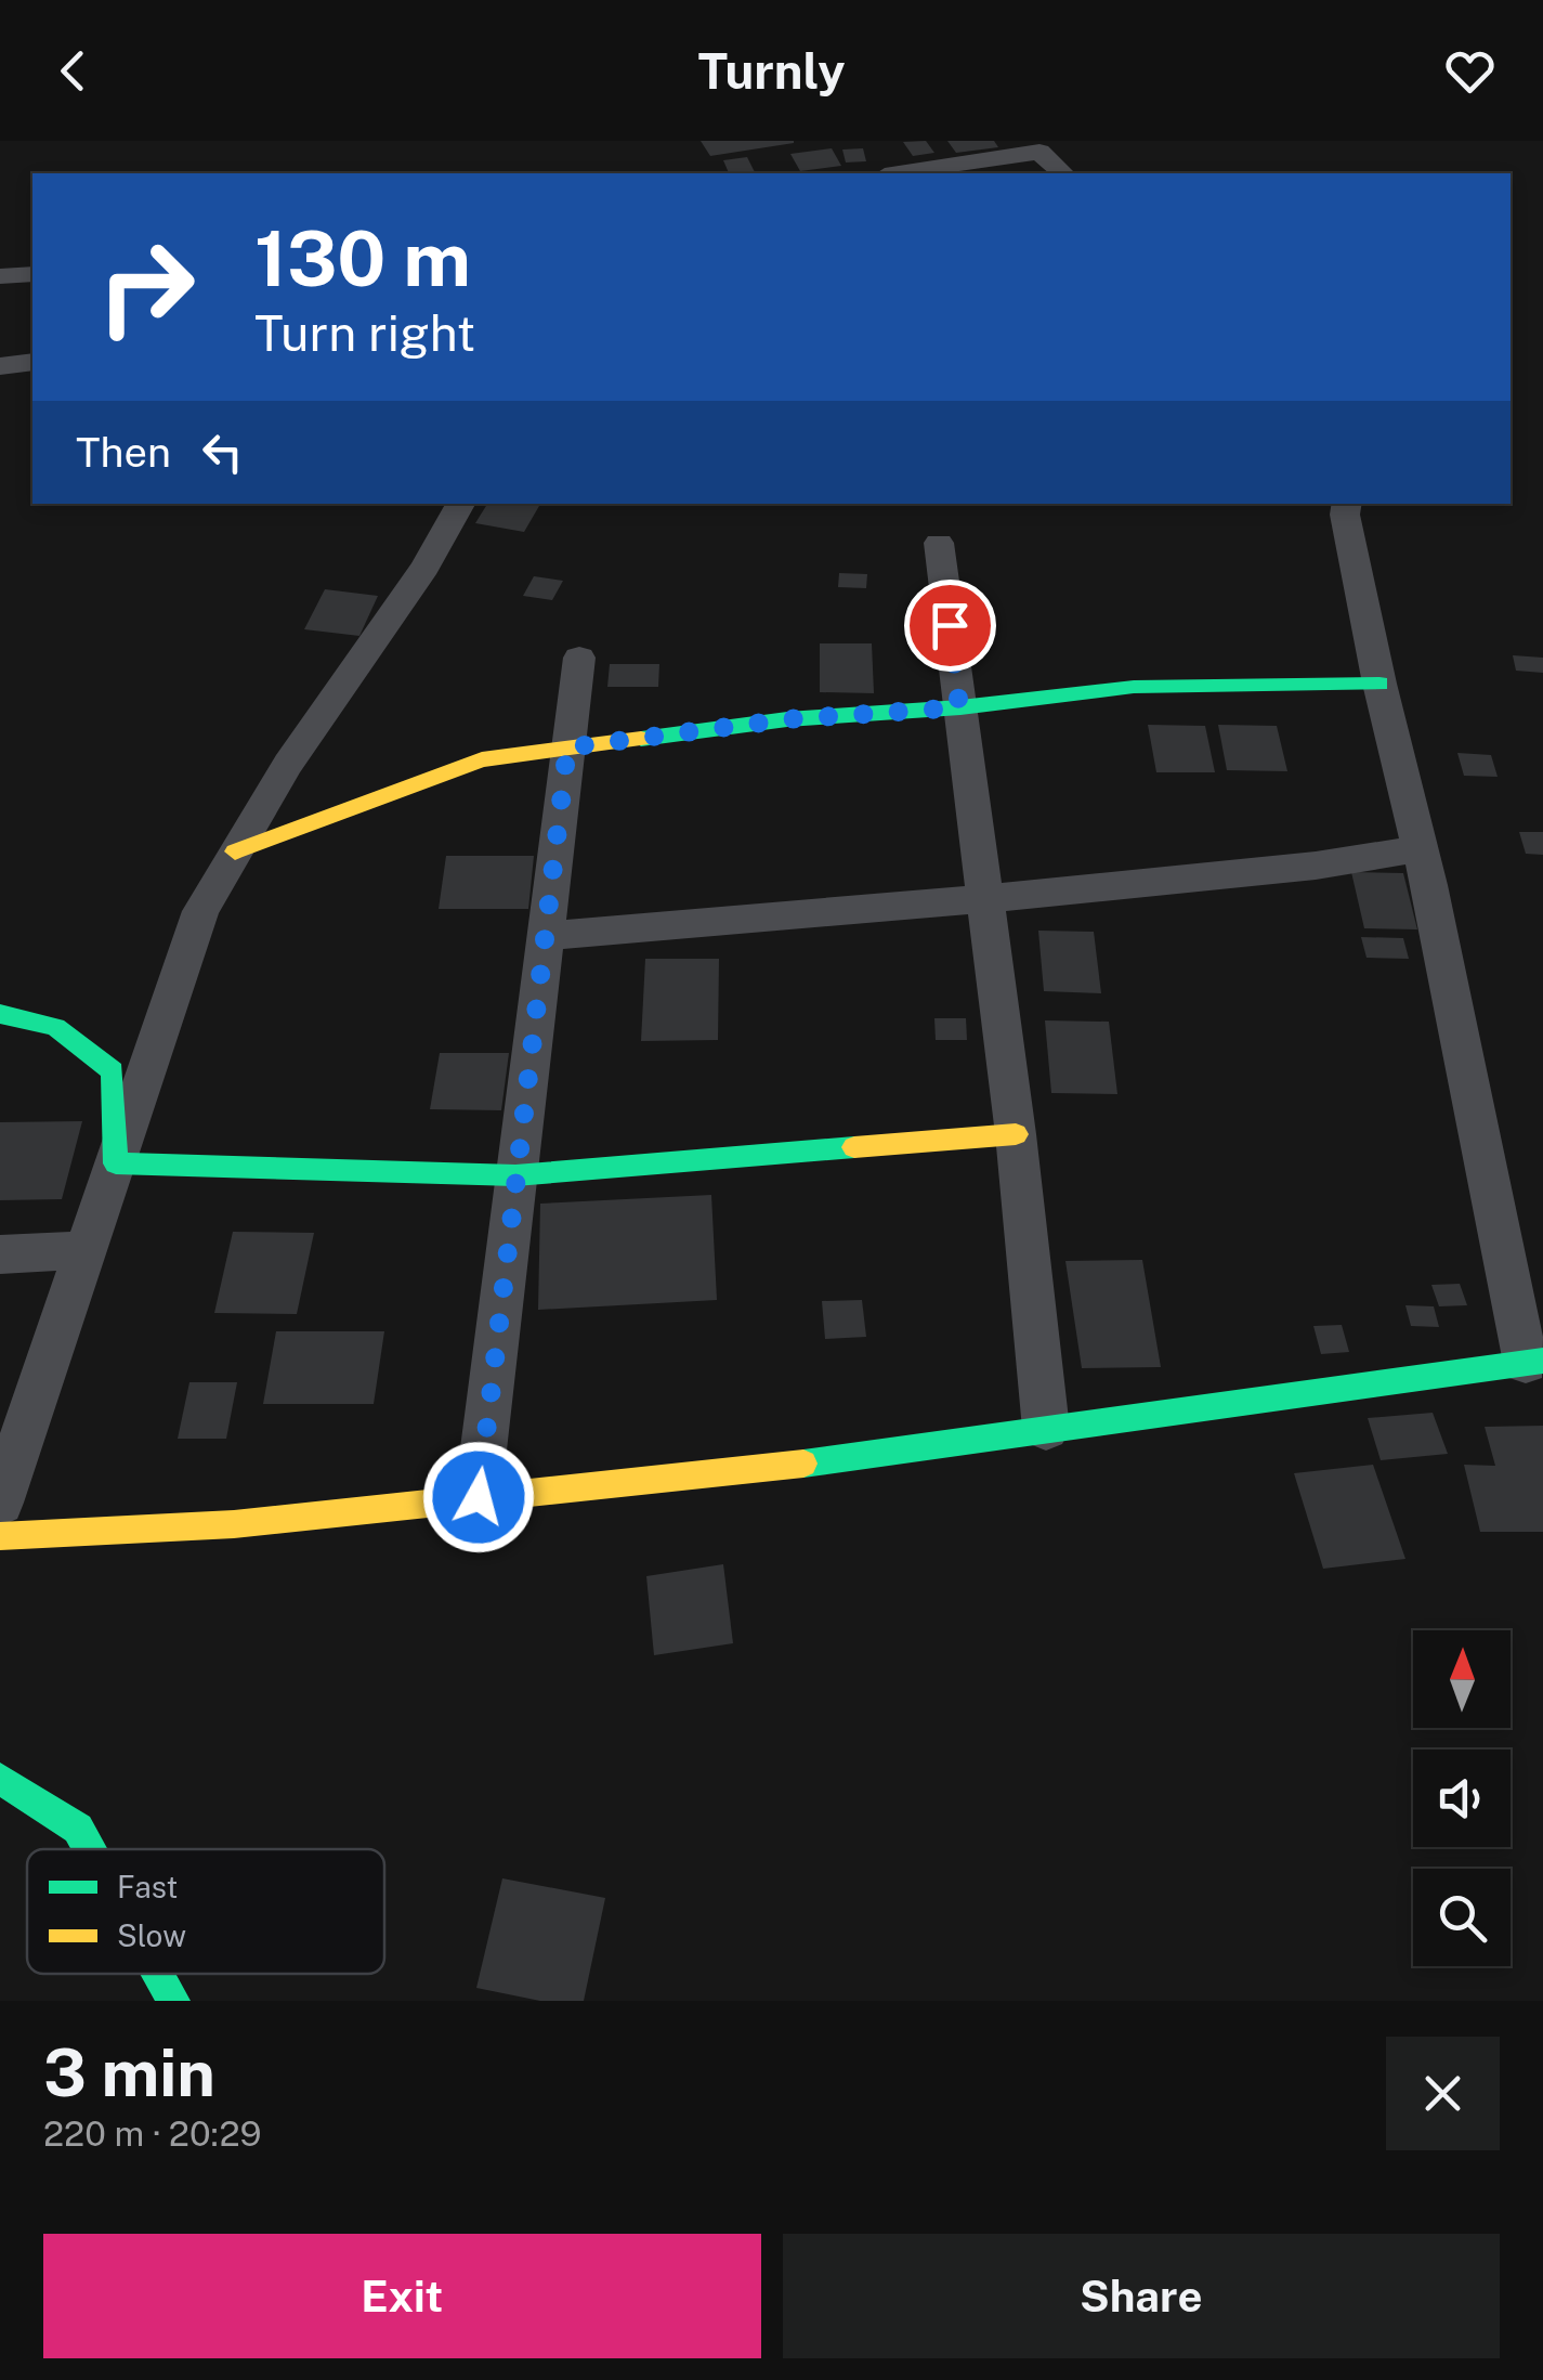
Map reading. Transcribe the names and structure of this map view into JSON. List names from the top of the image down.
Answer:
{
  "legend": ["Fast", "Slow"],
  "north": "top",
  "page": {
    "header": "Turnly",
    "turn": ["130 m", "Turn right"],
    "then": "Then",
    "heading": ["3 min", "220 m · 20:29"],
    "buttons": ["Exit", "Share"]
  }
}
